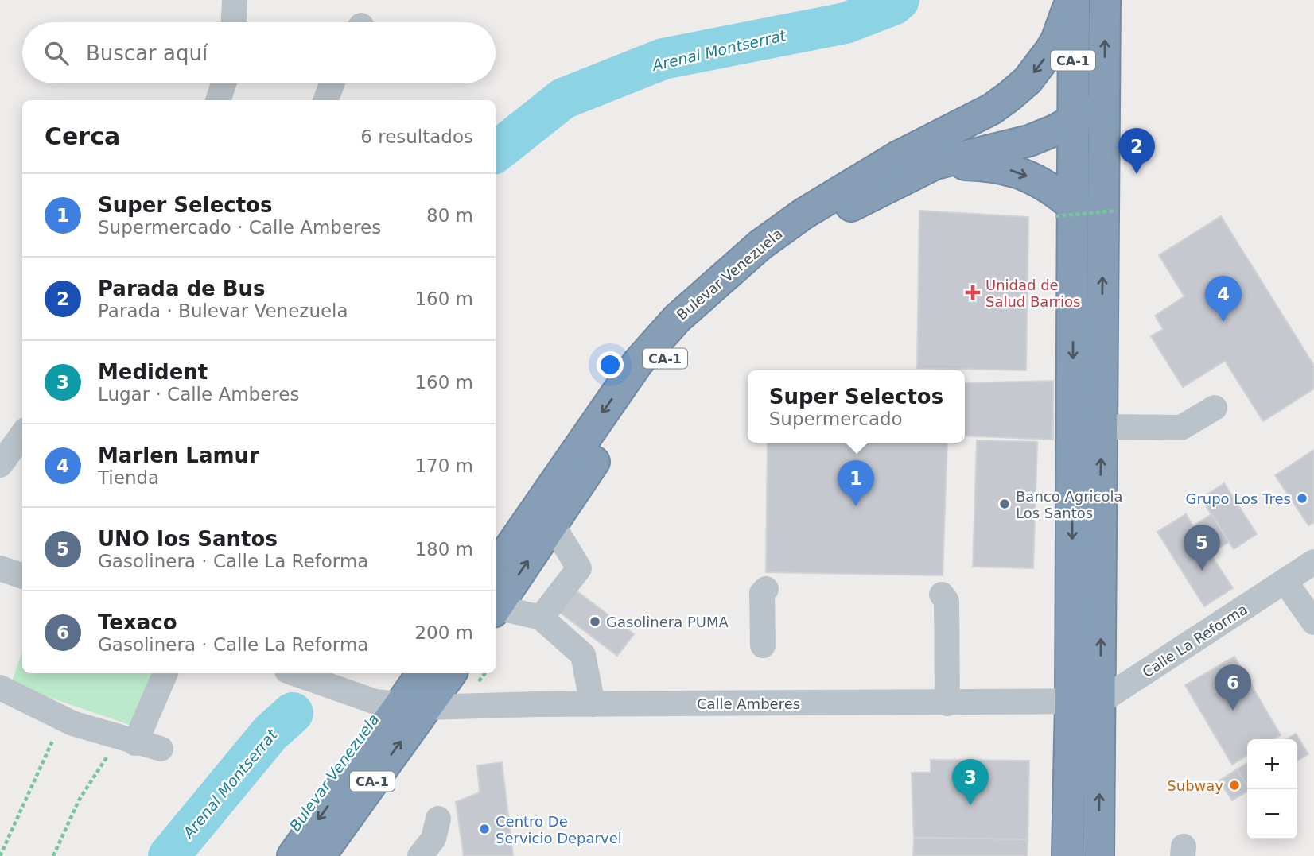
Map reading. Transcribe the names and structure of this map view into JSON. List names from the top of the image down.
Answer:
{
  "streets": {
    "highway": ["CA-1", "Bulevar Venezuela"],
    "street": ["Calle La Reforma", "Calle Amberes"]
  },
  "crossings": [
    ["CA-1", "Bulevar Venezuela"],
    ["CA-1", "Calle Amberes"],
    ["Calle La Reforma", "Calle Amberes"]
  ],
  "water": ["Arenal Montserrat", "Bulevar Venezuela"],
  "places": {
    "health": ["Unidad de Salud Barrios"],
    "other": [
      "Grupo Los Tres",
      "Banco Agricola Los Santos",
      "Gasolinera PUMA",
      "Subway",
      "Centro De Servicio Deparvel"
    ]
  },
  "page": {
    "search": "Buscar aquí",
    "heading": ["Cerca", "6 resultados"],
    "pins": [
      "2",
      "4",
      "1",
      "5",
      "6",
      "3"
    ],
    "list": [
      {
        "mark": "1",
        "name": "Super Selectos",
        "note": "Supermercado · Calle Amberes",
        "value": "80 m"
      },
      {
        "mark": "2",
        "name": "Parada de Bus",
        "note": "Parada · Bulevar Venezuela",
        "value": "160 m"
      },
      {
        "mark": "3",
        "name": "Medident",
        "note": "Lugar · Calle Amberes",
        "value": "160 m"
      },
      {
        "mark": "4",
        "name": "Marlen Lamur",
        "note": "Tienda",
        "value": "170 m"
      },
      {
        "mark": "5",
        "name": "UNO los Santos",
        "note": "Gasolinera · Calle La Reforma",
        "value": "180 m"
      },
      {
        "mark": "6",
        "name": "Texaco",
        "note": "Gasolinera · Calle La Reforma",
        "value": "200 m"
      }
    ],
    "popup": ["Super Selectos", "Supermercado"],
    "map_buttons": ["+", "−"]
  }
}
